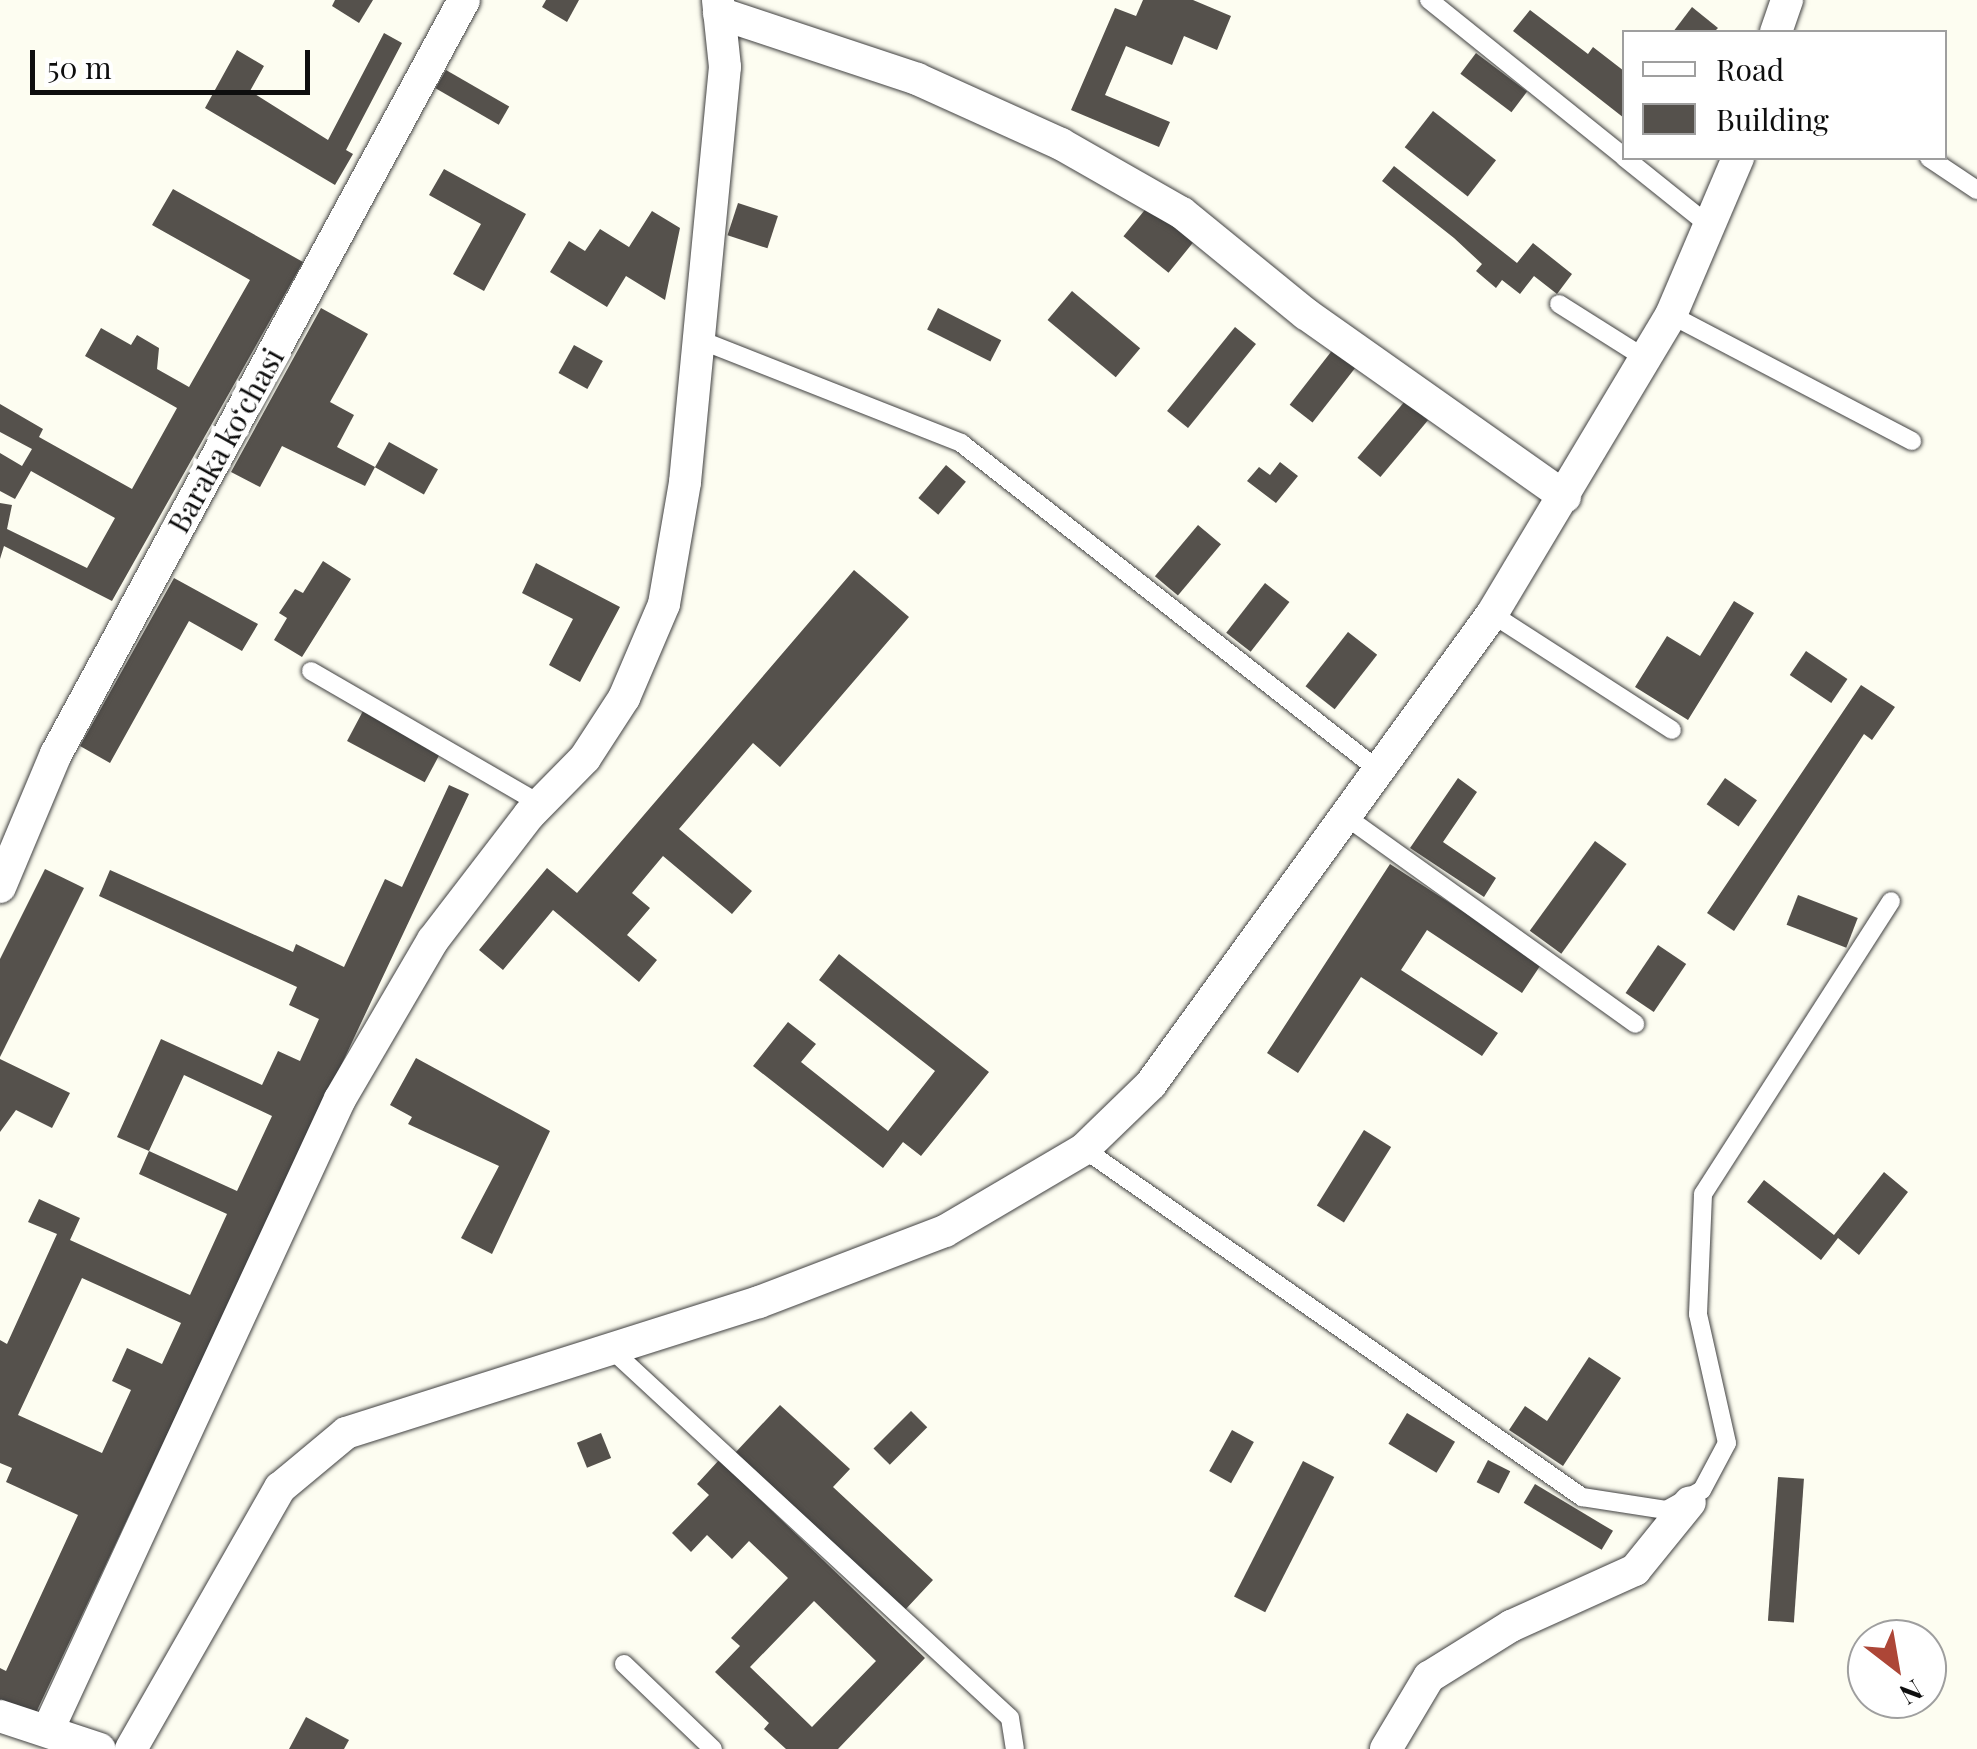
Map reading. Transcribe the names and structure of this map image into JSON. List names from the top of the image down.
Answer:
{
  "streets": {
    "street": ["Baraka koʻchasi"]
  },
  "legend": ["Road", "Building"],
  "scale_bar": "50 m",
  "north": "bottom right"
}
